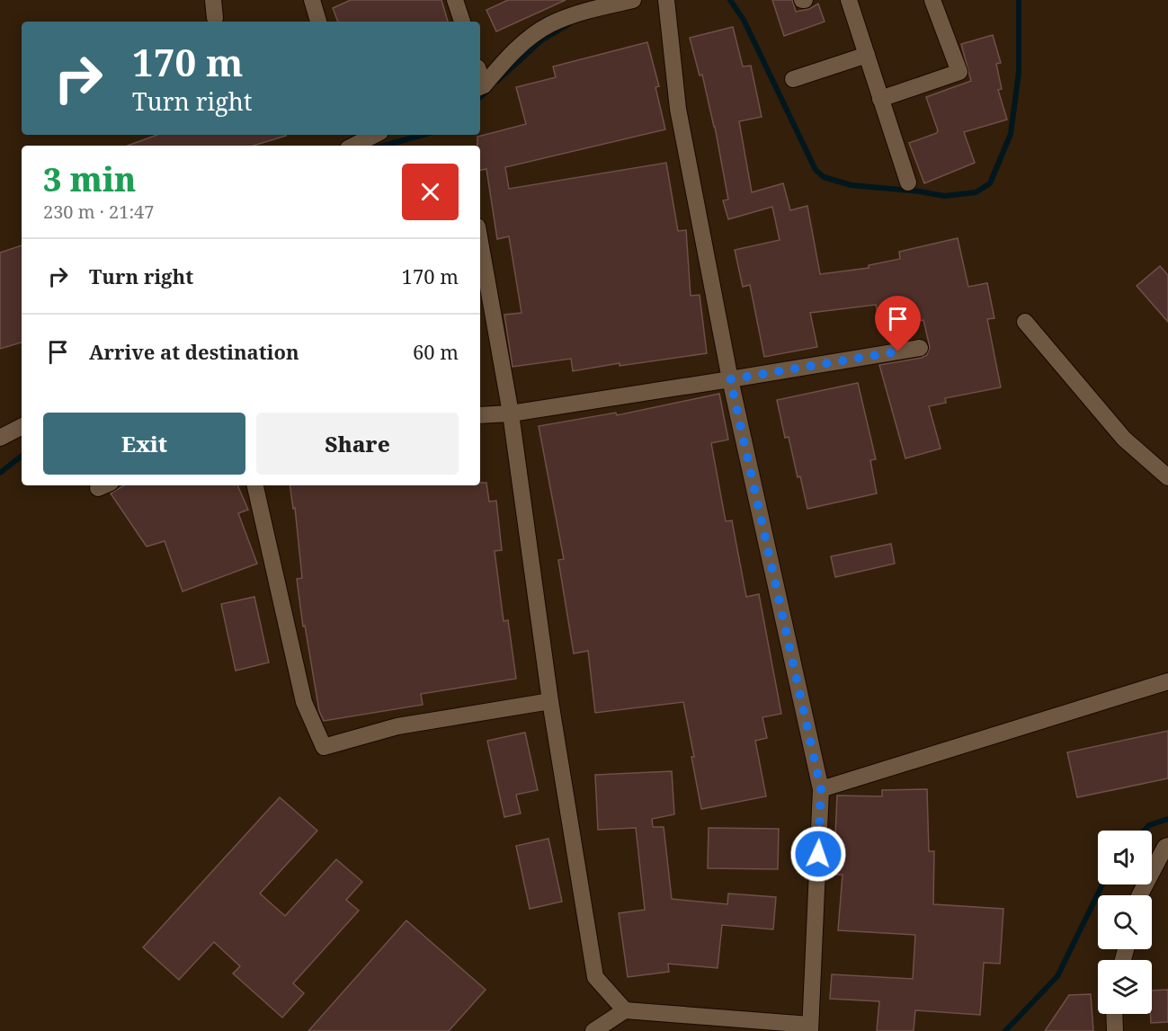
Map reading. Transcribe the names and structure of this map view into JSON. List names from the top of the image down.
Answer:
{
  "page": {
    "turn": ["170 m", "Turn right"],
    "heading": ["3 min", "230 m · 21:47"],
    "list": [
      {
        "name": "Turn right",
        "value": "170 m"
      },
      {
        "name": "Arrive at destination",
        "value": "60 m"
      }
    ],
    "buttons": ["Exit", "Share"]
  }
}
